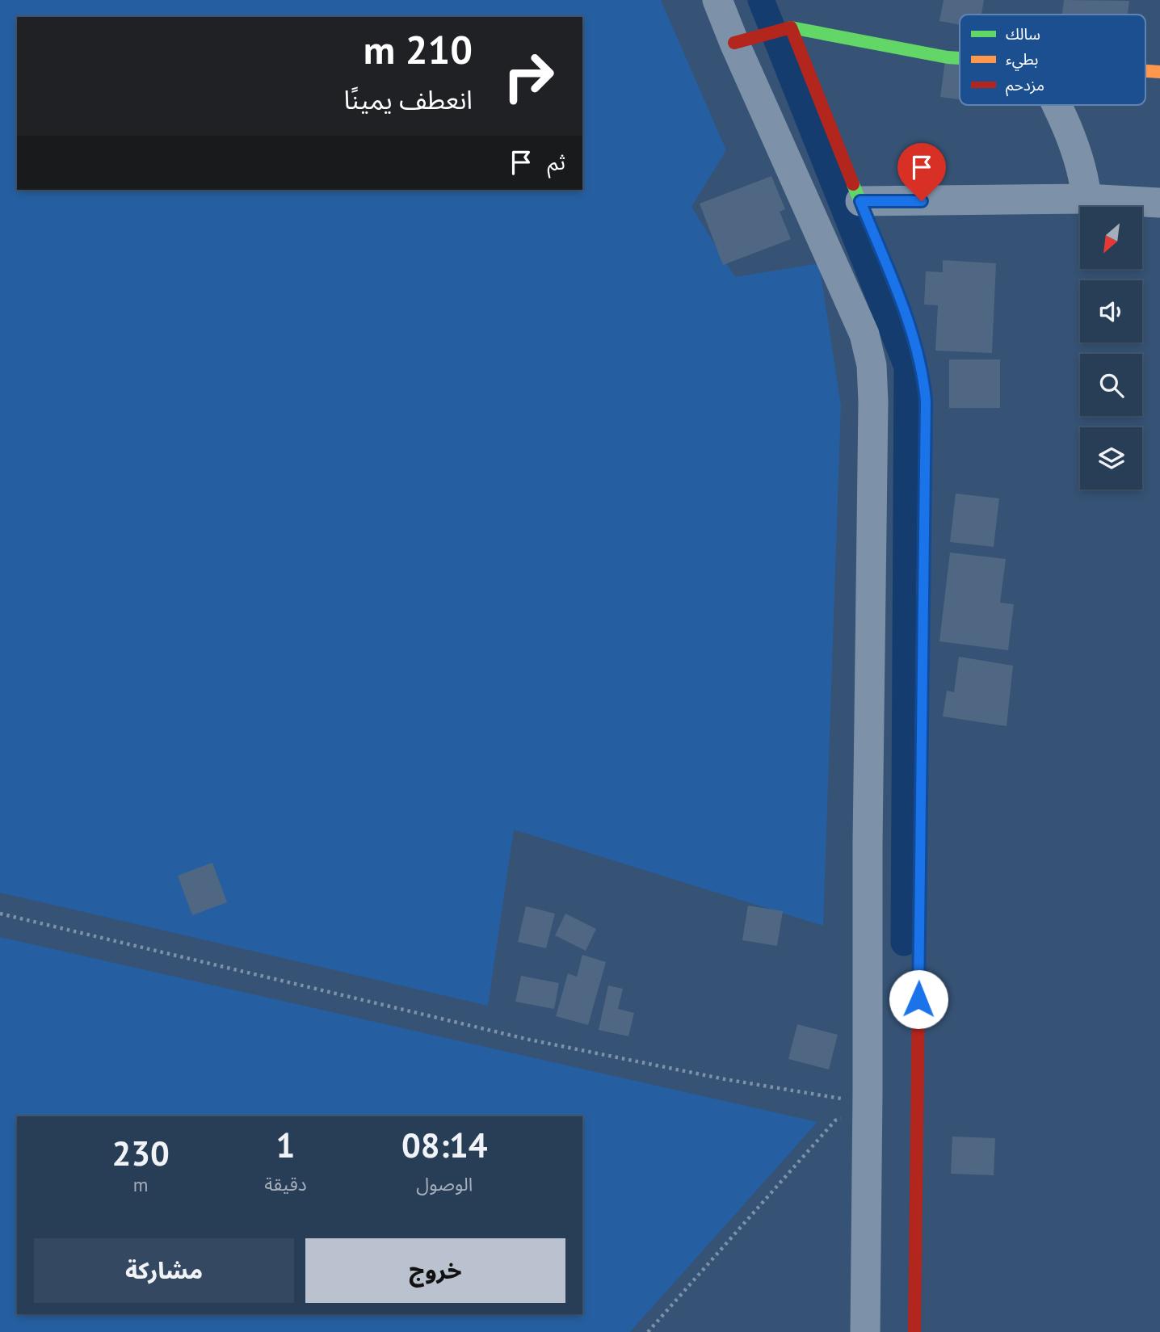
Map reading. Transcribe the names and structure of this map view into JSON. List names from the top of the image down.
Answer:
{
  "legend": ["سالك", "بطيء", "مزدحم"],
  "north": "bottom left",
  "page": {
    "turn": ["210 m", "انعطف يمينًا"],
    "then": "ثم",
    "eta": [
      "08:14",
      "الوصول",
      "1",
      "دقيقة",
      "230",
      "m"
    ],
    "buttons": ["خروج", "مشاركة"]
  }
}
